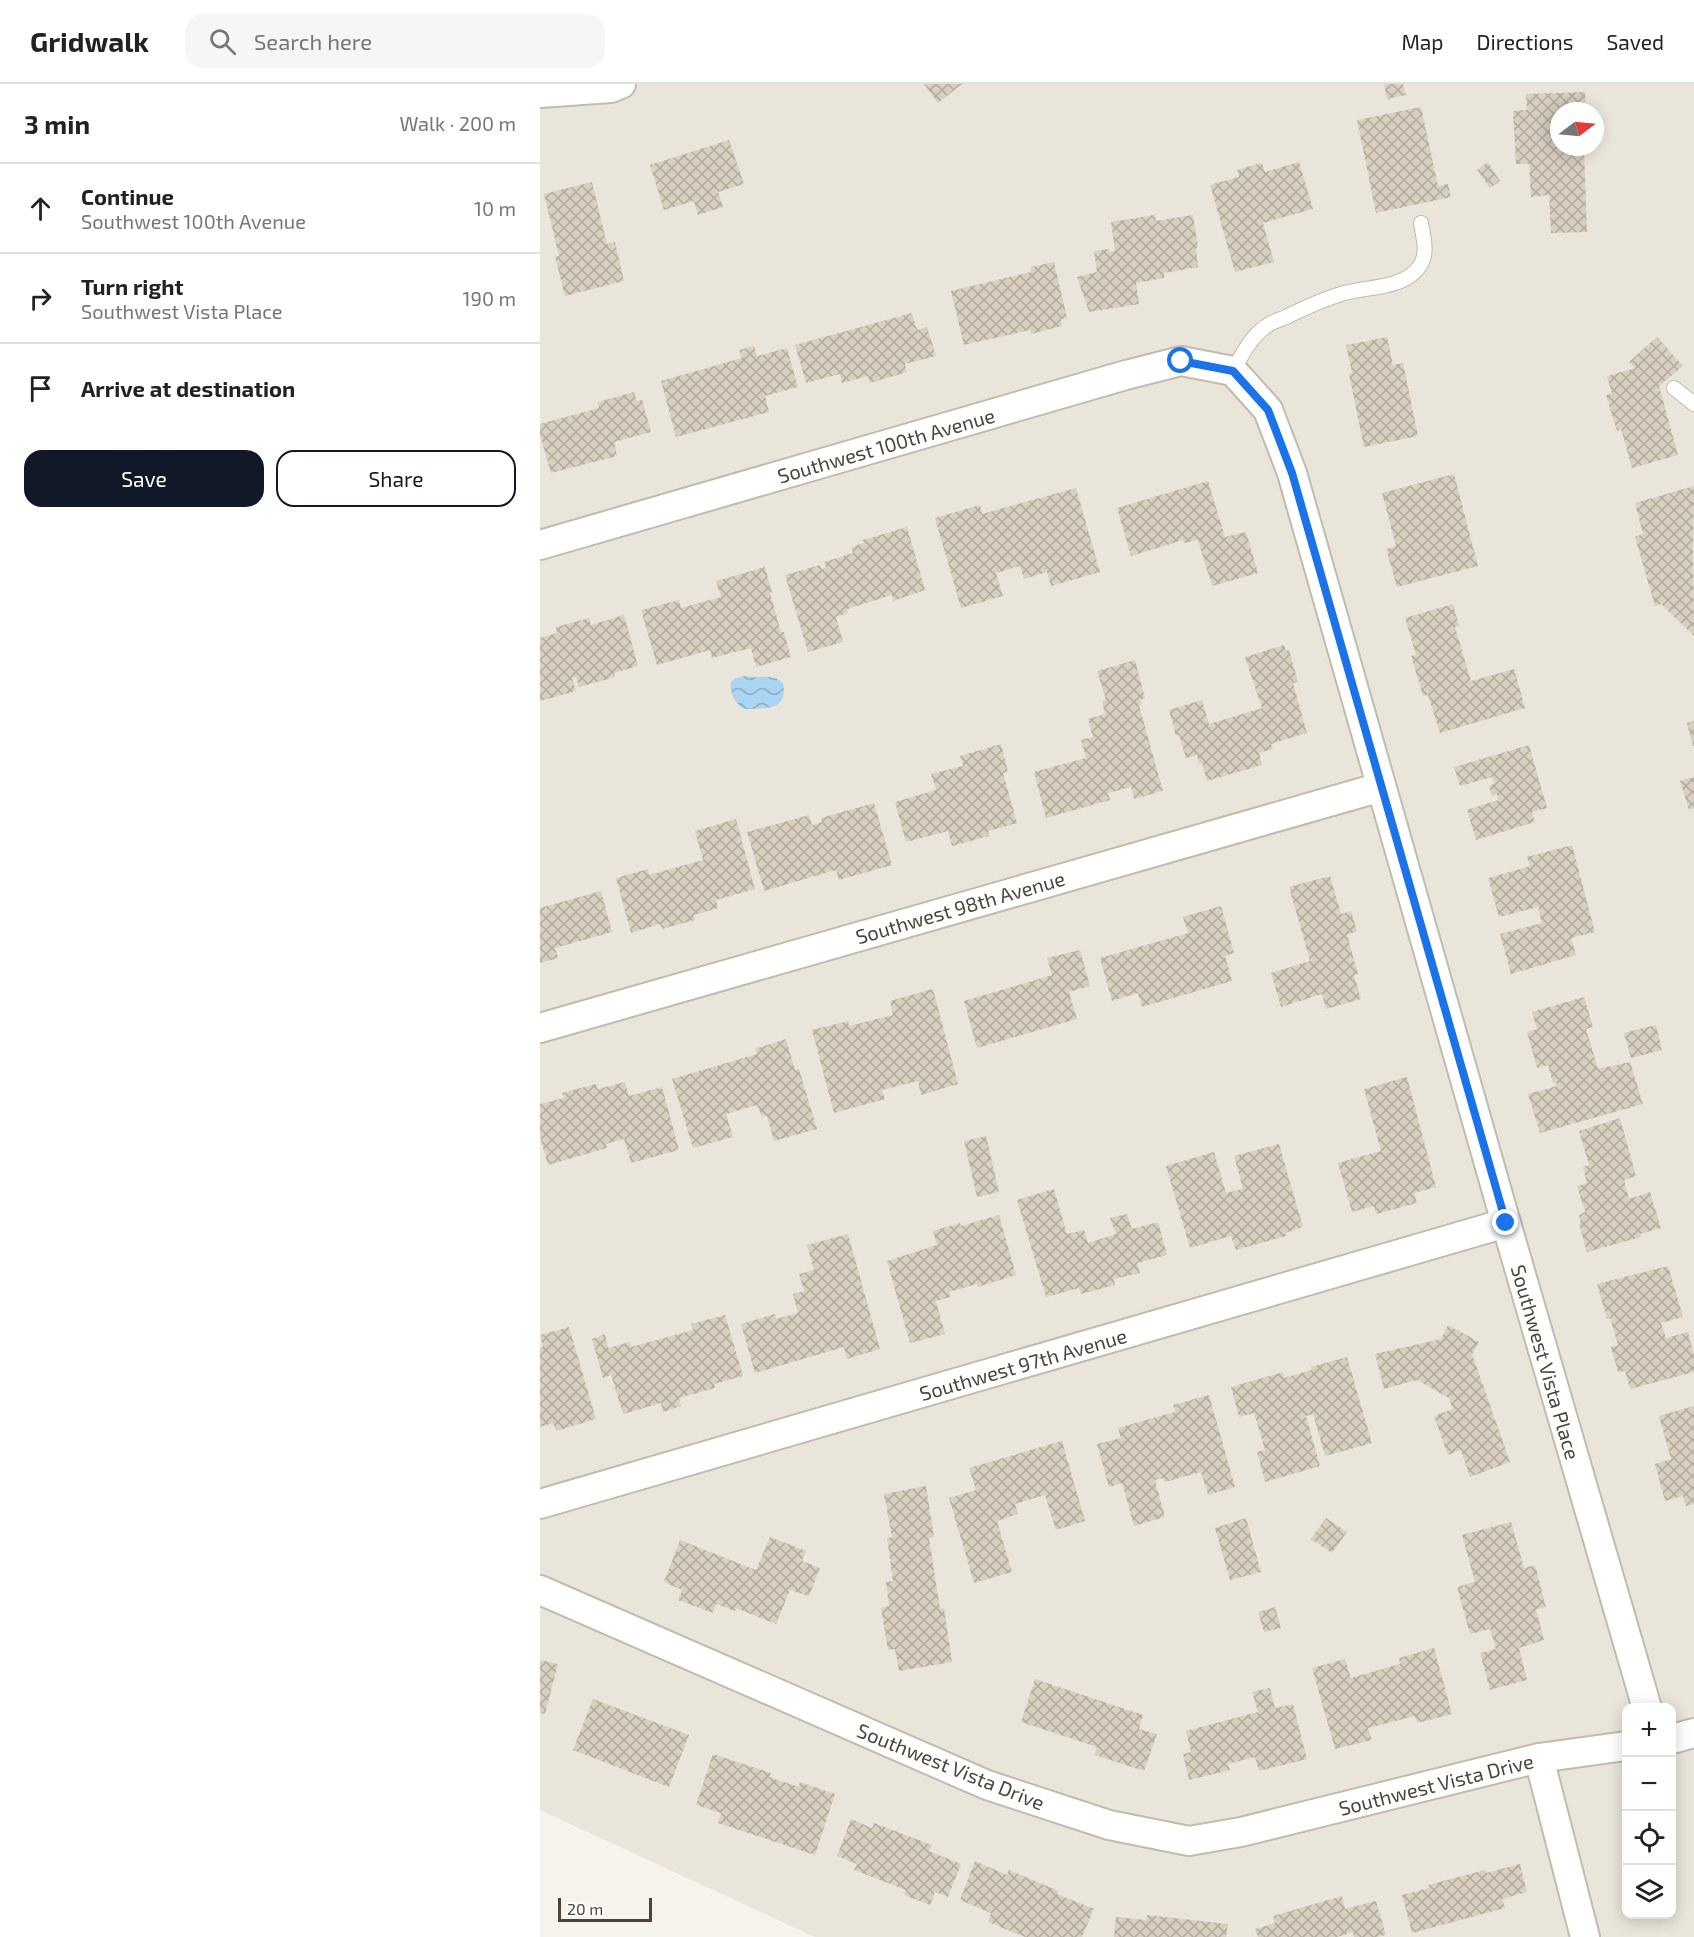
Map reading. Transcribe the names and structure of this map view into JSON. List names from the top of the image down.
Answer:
{
  "streets": {
    "street": [
      "Southwest 100th Avenue",
      "Southwest 98th Avenue",
      "Southwest Vista Place",
      "Southwest 97th Avenue",
      "Southwest Vista Drive"
    ]
  },
  "crossings": [
    ["Southwest 100th Avenue", "Southwest Vista Place"],
    ["Southwest 98th Avenue", "Southwest Vista Place"],
    ["Southwest Vista Place", "Southwest 97th Avenue"]
  ],
  "scale_bar": "20 m",
  "north": "right",
  "page": {
    "header": "Gridwalk",
    "search": "Search here",
    "nav": ["Map", "Directions", "Saved"],
    "heading": ["3 min", "Walk · 200 m"],
    "list": [
      ["Continue", "Southwest 100th Avenue", "10 m"],
      ["Turn right", "Southwest Vista Place", "190 m"],
      "Arrive at destination"
    ],
    "buttons": ["Save", "Share"],
    "map_buttons": ["+", "−"],
    "scale": "20 m"
  }
}
